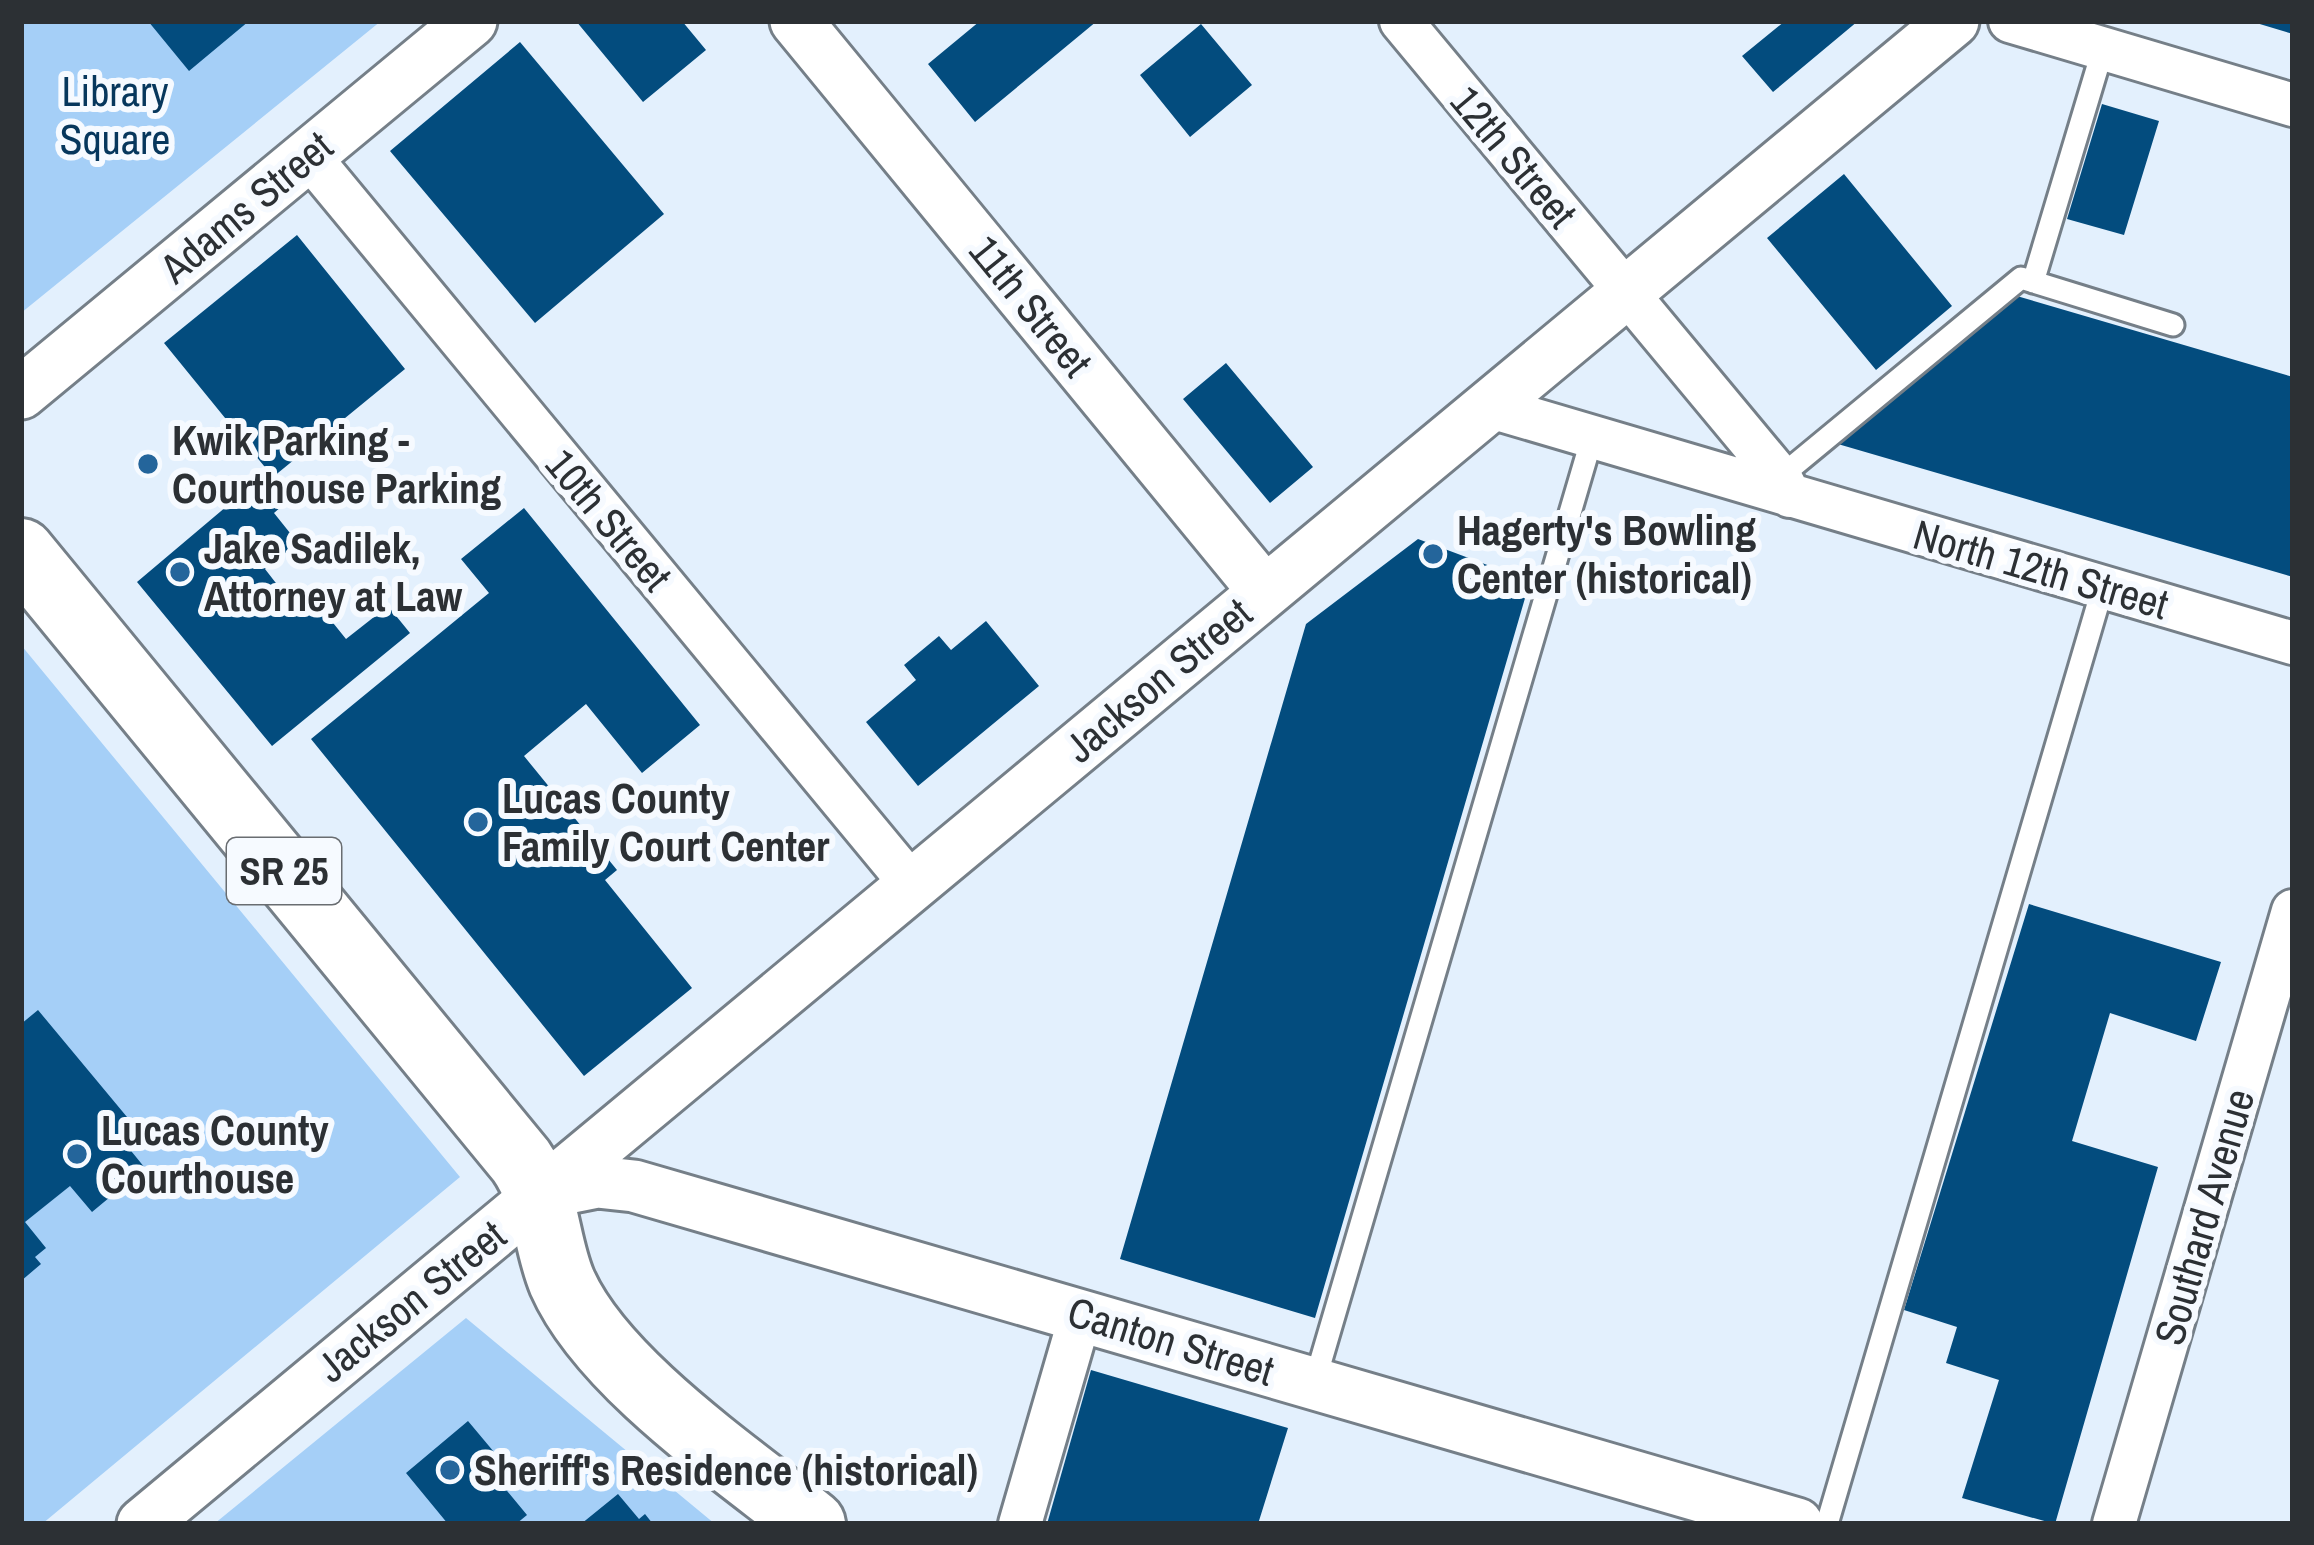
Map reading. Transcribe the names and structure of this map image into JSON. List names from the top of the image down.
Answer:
{
  "streets": {
    "main road": ["SR 25"],
    "street": [
      "12th Street",
      "Adams Street",
      "11th Street",
      "10th Street",
      "North 12th Street",
      "Jackson Street",
      "Southard Avenue",
      "Canton Street"
    ]
  },
  "crossings": [
    ["12th Street", "Jackson Street"],
    ["Adams Street", "10th Street"],
    ["11th Street", "Jackson Street"],
    ["10th Street", "Jackson Street"],
    ["North 12th Street", "Jackson Street"],
    ["Jackson Street", "SR 25"],
    ["Jackson Street", "Canton Street"],
    ["SR 25", "Canton Street"]
  ],
  "parks": ["Library Square"],
  "places": [
    "Kwik Parking - Courthouse Parking",
    "Hagerty's Bowling Center (historical)",
    "Jake Sadilek, Attorney at Law",
    "Lucas County Family Court Center",
    "Lucas County Courthouse",
    "Sheriff's Residence (historical)"
  ]
}
